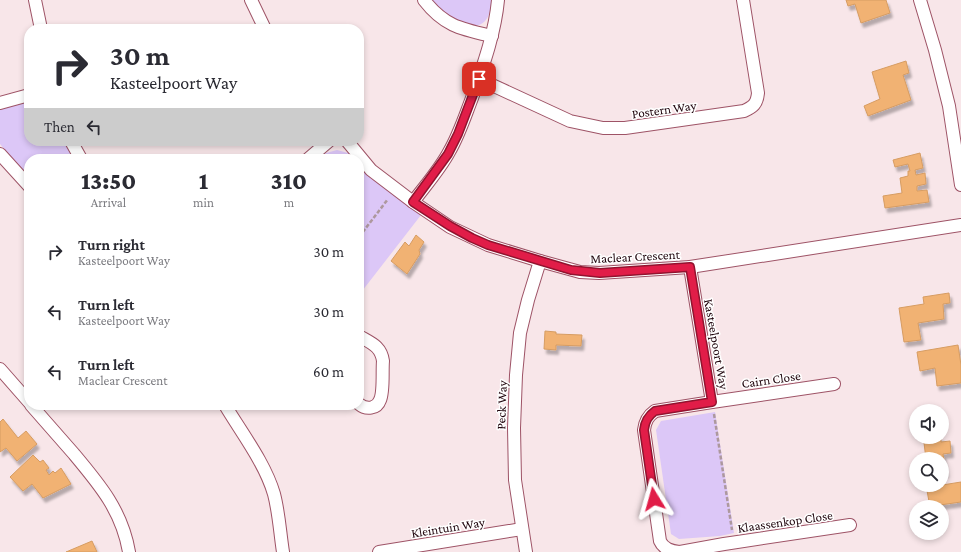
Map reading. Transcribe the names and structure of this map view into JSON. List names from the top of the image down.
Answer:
{
  "streets": {
    "street": [
      "Postern Way",
      "Maclear Crescent",
      "Kasteelpoort Way",
      "Cairn Close",
      "Peck Way",
      "Klaassenkop Close",
      "Kleintuin Way"
    ]
  },
  "crossings": [
    ["Maclear Crescent", "Kasteelpoort Way"],
    ["Maclear Crescent", "Peck Way"],
    ["Kasteelpoort Way", "Cairn Close"],
    ["Kasteelpoort Way", "Klaassenkop Close"],
    ["Peck Way", "Kleintuin Way"]
  ],
  "page": {
    "turn": ["30 m", "Kasteelpoort Way"],
    "then": "Then",
    "eta": [
      "13:50",
      "Arrival",
      "1",
      "min",
      "310",
      "m"
    ],
    "list": [
      {
        "name": "Turn right",
        "note": "Kasteelpoort Way",
        "value": "30 m"
      },
      {
        "name": "Turn left",
        "note": "Kasteelpoort Way",
        "value": "30 m"
      },
      {
        "name": "Turn left",
        "note": "Maclear Crescent",
        "value": "60 m"
      }
    ]
  }
}
